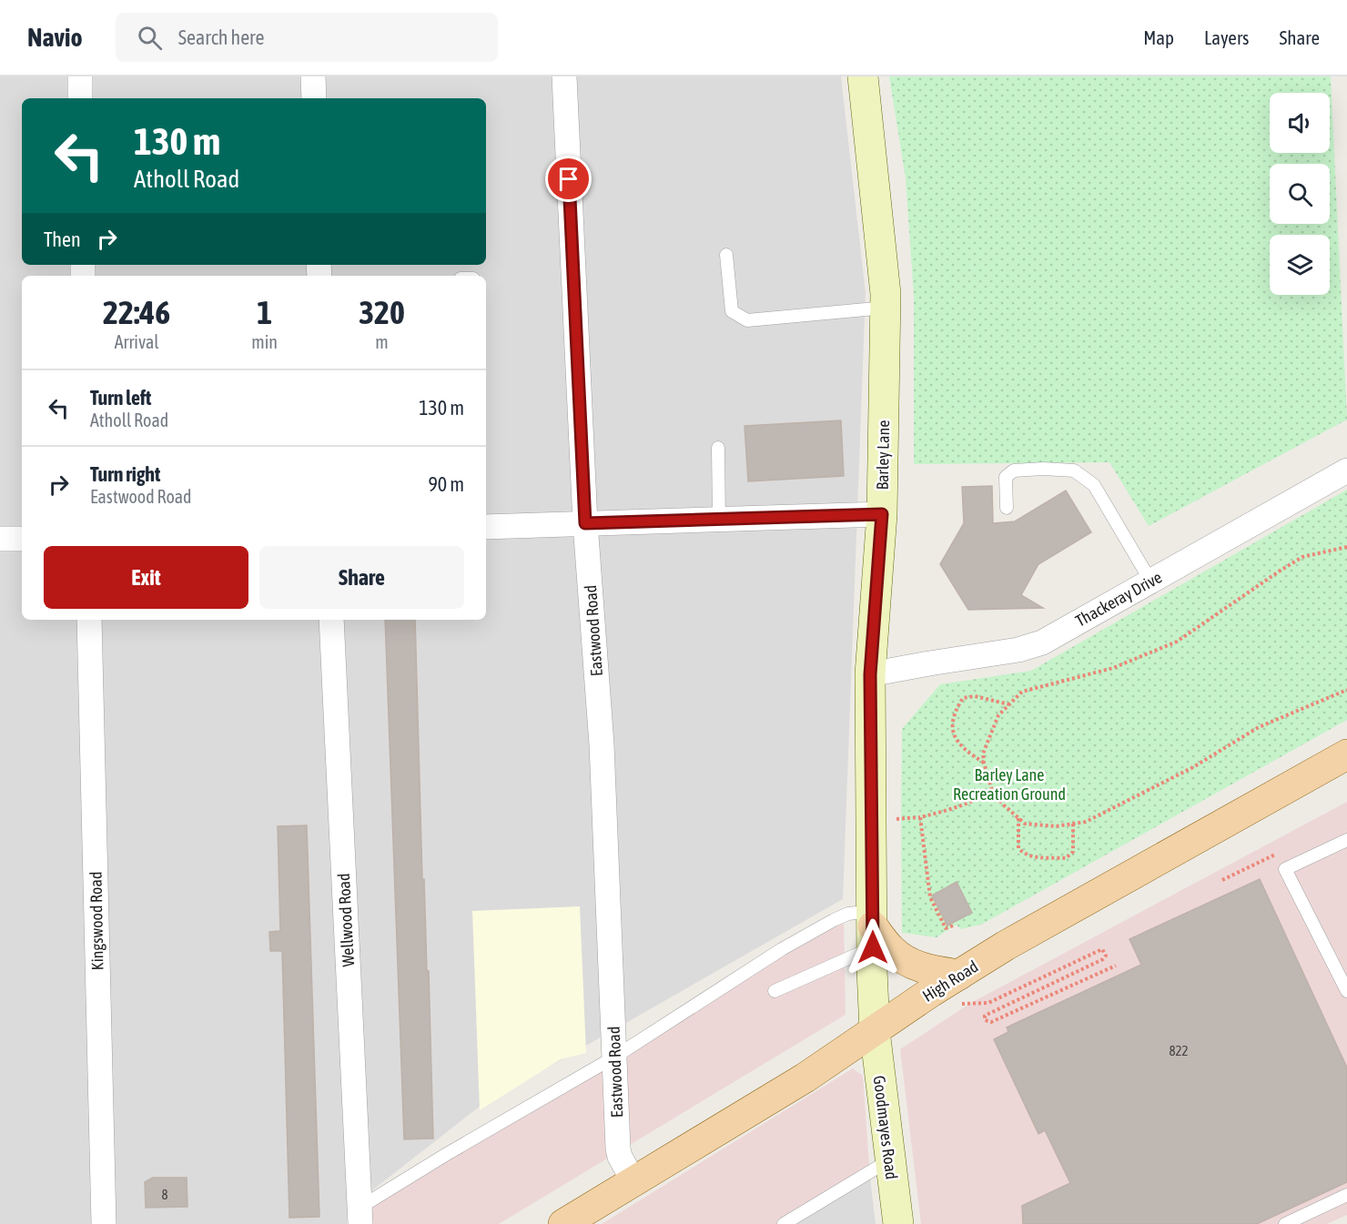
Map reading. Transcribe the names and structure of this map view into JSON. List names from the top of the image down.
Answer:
{
  "streets": {
    "main road": ["Barley Lane", "High Road", "Goodmayes Road"],
    "street": [
      "Thackeray Drive",
      "Eastwood Road",
      "Wellwood Road",
      "Kingswood Road"
    ]
  },
  "crossings": [
    ["Barley Lane", "Thackeray Drive"],
    ["Barley Lane", "High Road"],
    ["Barley Lane", "Goodmayes Road"],
    ["Eastwood Road", "High Road"],
    ["High Road", "Goodmayes Road"]
  ],
  "parks": ["Barley Lane Recreation Ground"],
  "house_numbers": ["822", "8"],
  "page": {
    "header": "Navio",
    "search": "Search here",
    "nav": ["Map", "Layers", "Share"],
    "turn": ["130 m", "Atholl Road"],
    "then": "Then",
    "eta": [
      "22:46",
      "Arrival",
      "1",
      "min",
      "320",
      "m"
    ],
    "list": [
      {
        "name": "Turn left",
        "note": "Atholl Road",
        "value": "130 m"
      },
      {
        "name": "Turn right",
        "note": "Eastwood Road",
        "value": "90 m"
      }
    ],
    "buttons": ["Exit", "Share"]
  }
}
